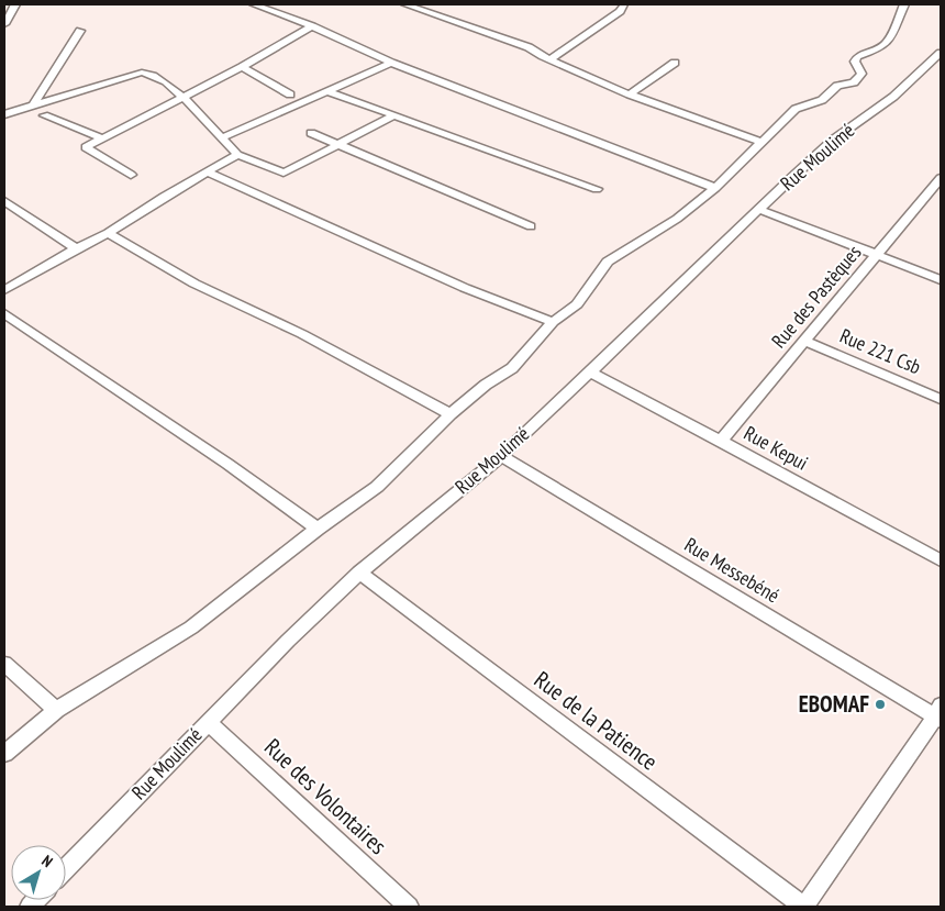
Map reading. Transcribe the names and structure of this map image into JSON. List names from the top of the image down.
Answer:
{
  "streets": {
    "street": [
      "Rue Moulimé",
      "Rue des Pastèques",
      "Rue 221 Csb",
      "Rue Kepui",
      "Rue Messebéné",
      "Rue de la Patience",
      "Rue des Volontaires"
    ]
  },
  "crossings": [
    ["Rue Moulimé", "Rue Kepui"],
    ["Rue Moulimé", "Rue Messebéné"],
    ["Rue Moulimé", "Rue de la Patience"],
    ["Rue Moulimé", "Rue des Volontaires"],
    ["Rue des Pastèques", "Rue 221 Csb"],
    ["Rue des Pastèques", "Rue Kepui"]
  ],
  "places": ["EBOMAF"],
  "north": "top right"
}
